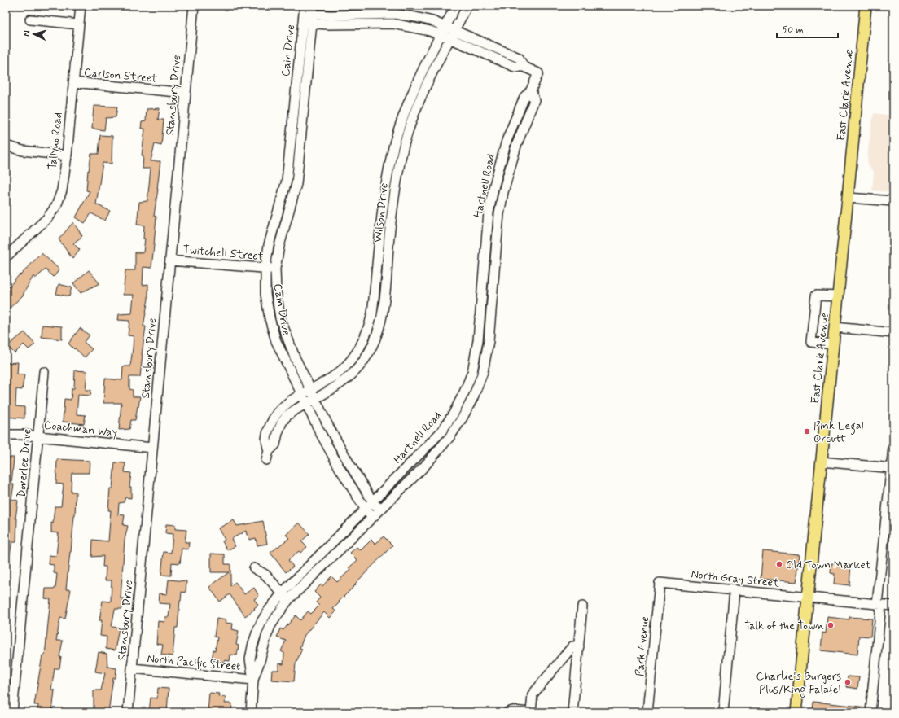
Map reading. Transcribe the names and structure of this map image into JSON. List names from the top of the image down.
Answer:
{
  "streets": {
    "main road": ["East Clark Avenue"],
    "street": [
      "Cain Drive",
      "Carlson Street",
      "Stansbury Drive",
      "Tallyho Road",
      "Hartnell Road",
      "Wilson Drive",
      "Twitchell Street",
      "Coachman Way",
      "Doverlee Drive",
      "North Gray Street",
      "Park Avenue",
      "North Pacific Street"
    ]
  },
  "crossings": [
    ["Cain Drive", "Hartnell Road"],
    ["Cain Drive", "Wilson Drive"],
    ["Cain Drive", "Twitchell Street"],
    ["Carlson Street", "Stansbury Drive"],
    ["Carlson Street", "Tallyho Road"],
    ["Stansbury Drive", "Twitchell Street"],
    ["Stansbury Drive", "Coachman Way"],
    ["Stansbury Drive", "North Pacific Street"],
    ["East Clark Avenue", "North Gray Street"],
    ["Hartnell Road", "Wilson Drive"],
    ["Hartnell Road", "North Pacific Street"],
    ["Coachman Way", "Doverlee Drive"],
    ["North Gray Street", "Park Avenue"]
  ],
  "places": [
    "Pink Legal Orcutt",
    "Old Town Market",
    "Talk of the Town",
    "Charlie's Burgers Plus/King Falafel"
  ],
  "scale_bar": "50 m",
  "north": "left"
}
